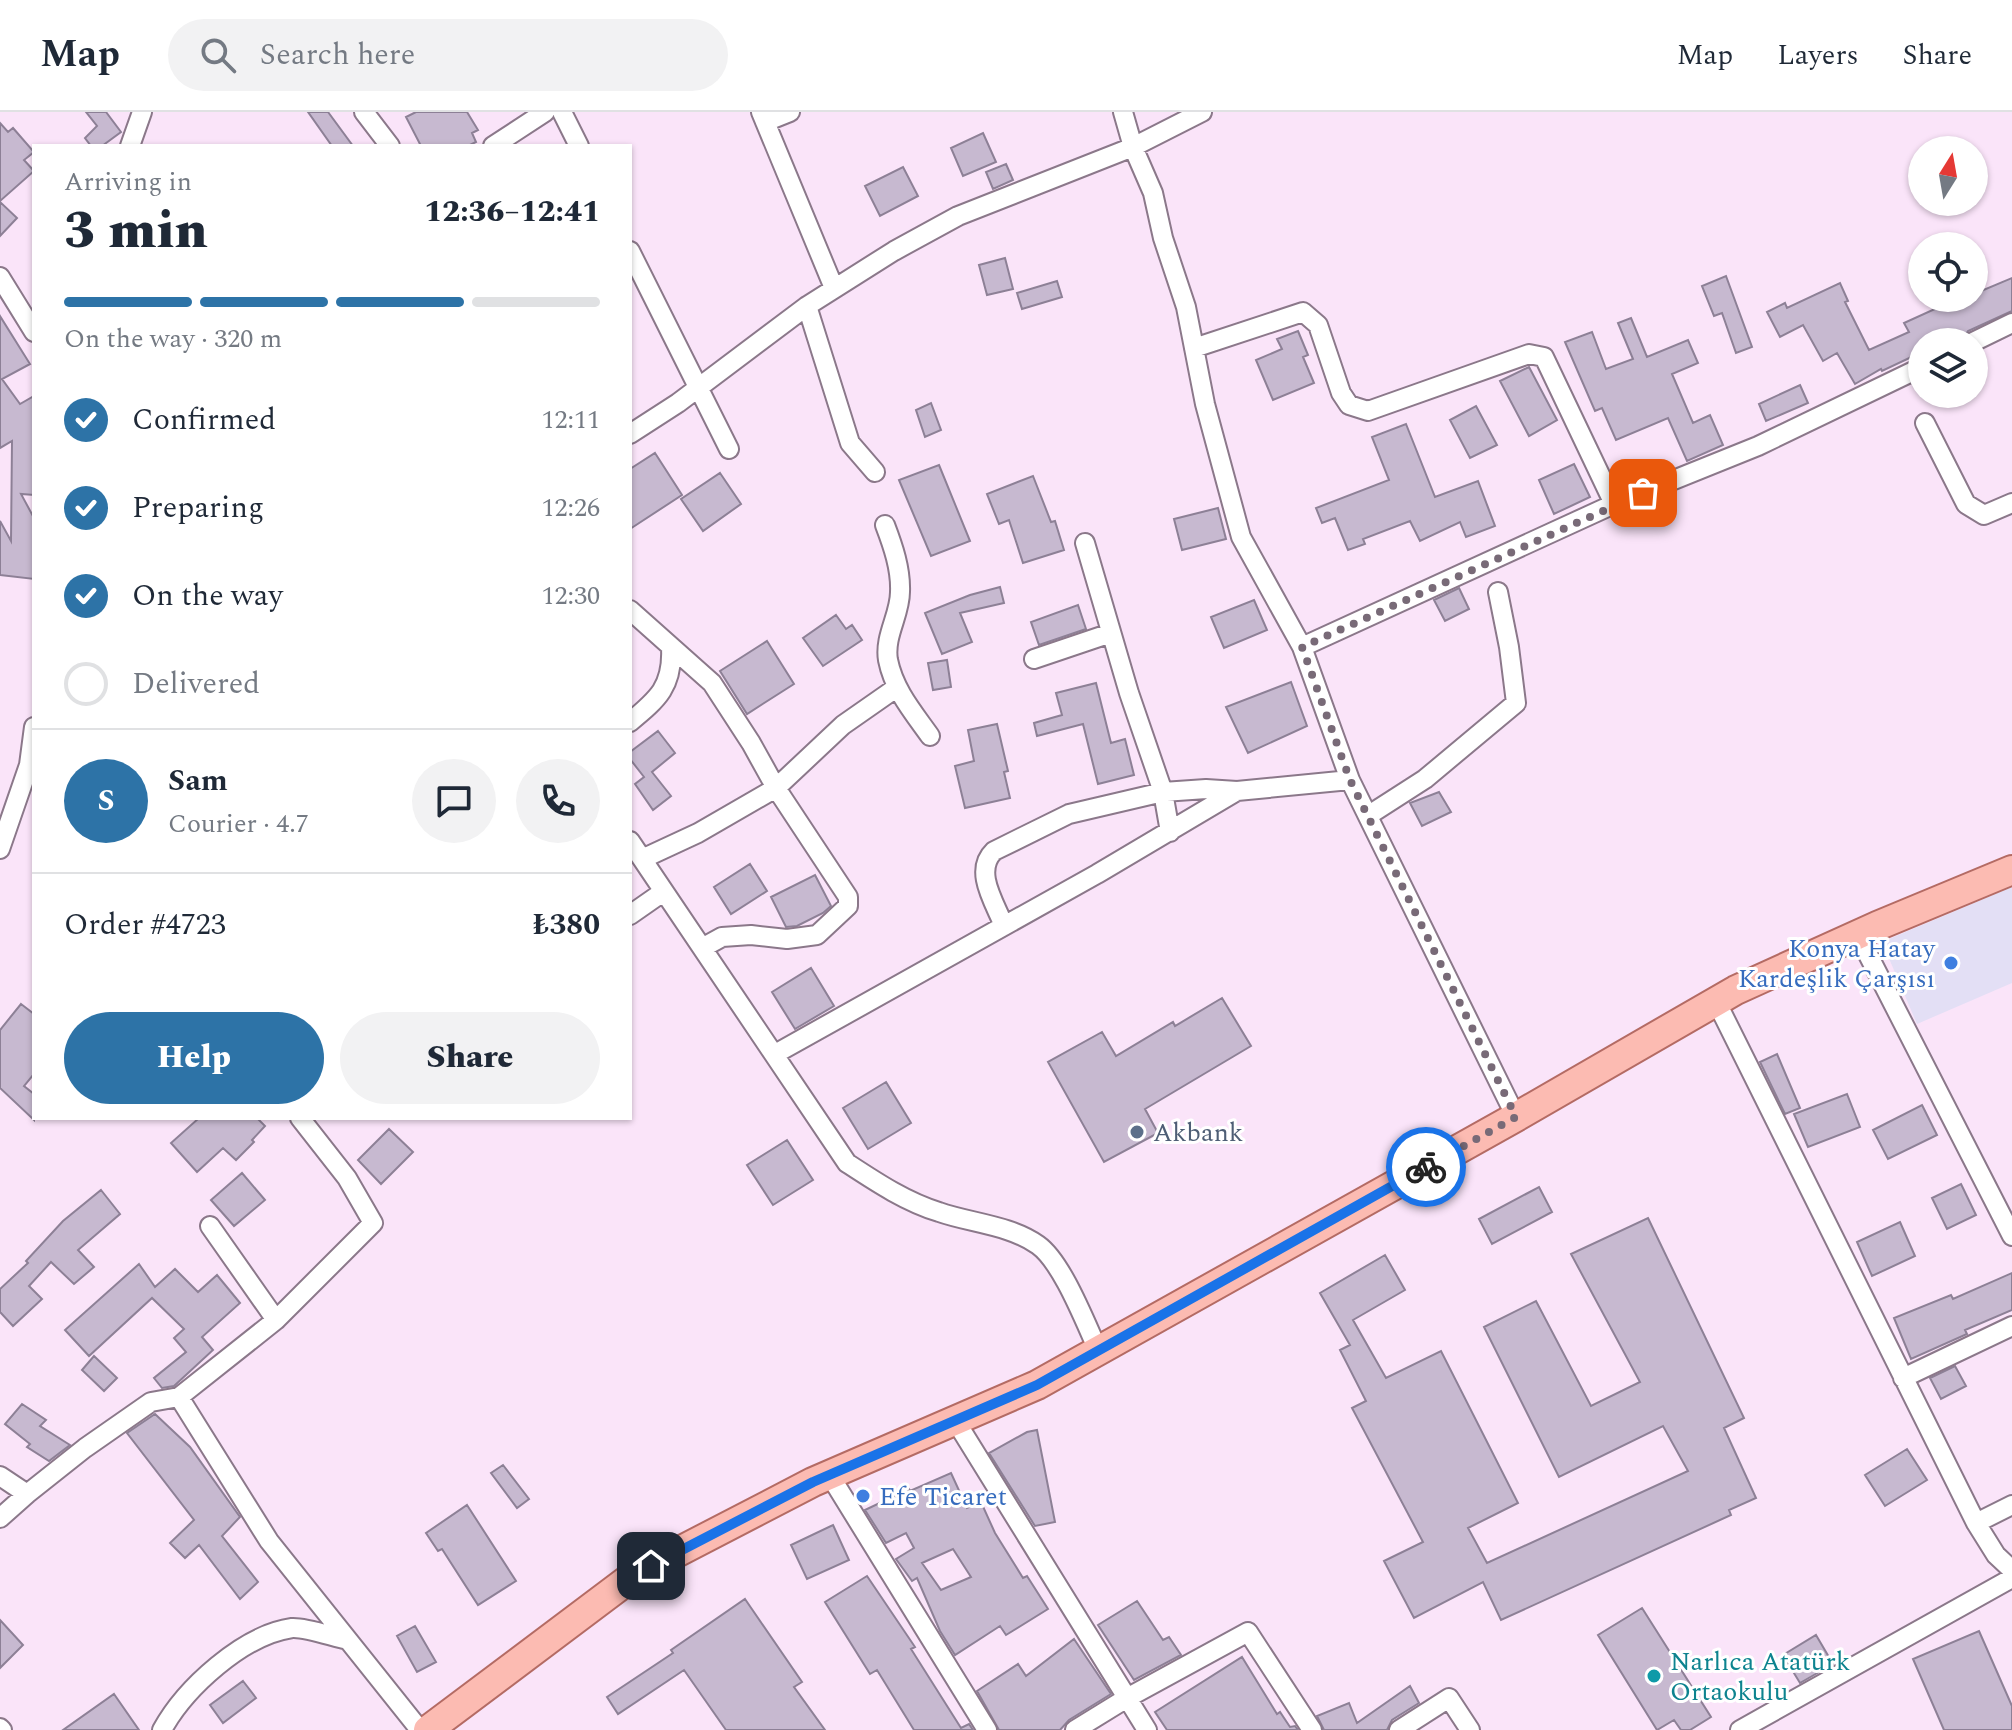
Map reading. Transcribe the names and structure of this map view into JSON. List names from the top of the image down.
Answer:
{
  "places": [
    "Konya Hatay Kardeşlik Çarşısı",
    "Akbank",
    "Efe Ticaret",
    "Narlıca Atatürk Ortaokulu"
  ],
  "north": "top",
  "page": {
    "header": "Map",
    "search": "Search here",
    "nav": ["Map", "Layers", "Share"],
    "heading": ["3 min", "Arriving in", "12:36–12:41"],
    "panel": [
      "Sam",
      "Courier · 4.7",
      "Order #4723",
      "₺380"
    ],
    "bar": "On the way · 320 m",
    "list": [
      ["Confirmed", "12:11"],
      ["Preparing", "12:26"],
      ["On the way", "12:30"],
      "Delivered"
    ],
    "round": "S",
    "buttons": ["Help", "Share"]
  }
}
